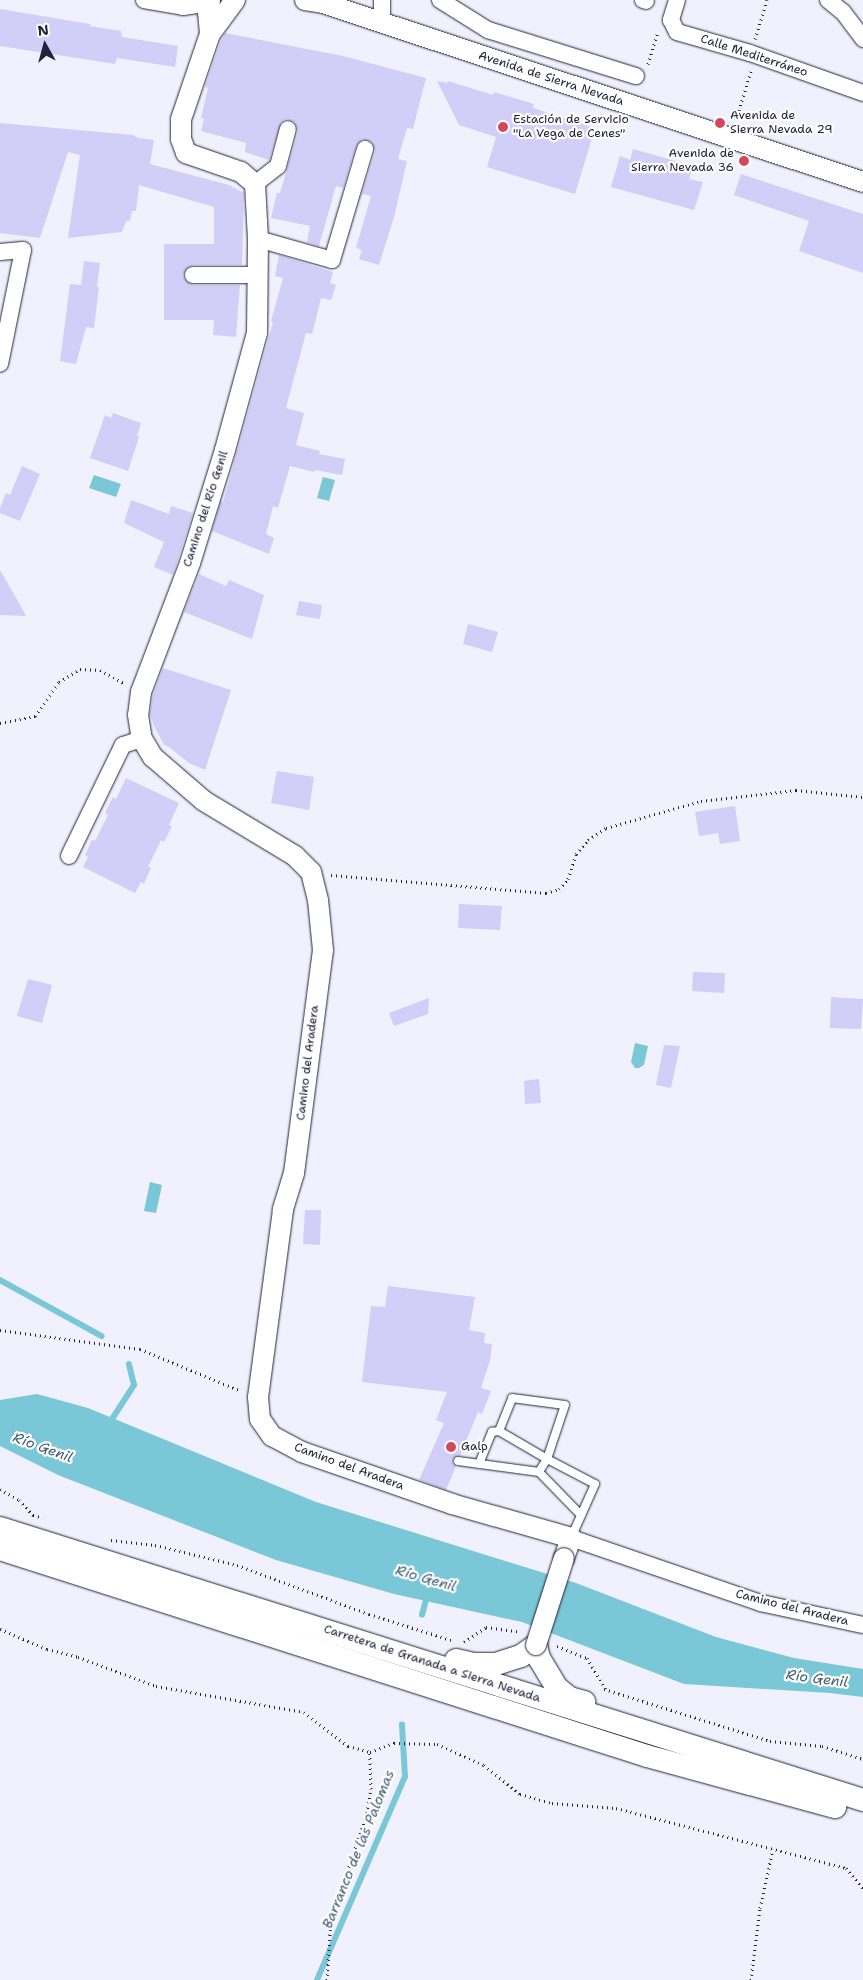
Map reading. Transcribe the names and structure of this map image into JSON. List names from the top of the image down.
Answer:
{
  "streets": {
    "main road": ["Carretera de Granada a Sierra Nevada"],
    "street": [
      "Calle Mediterráneo",
      "Avenida de Sierra Nevada",
      "Camino del Río Genil",
      "Camino del Aradera"
    ]
  },
  "crossings": [
    ["Camino del Río Genil", "Camino del Aradera"]
  ],
  "water": ["Río Genil", "Barranco de las Palomas"],
  "places": [
    "Avenida de Sierra Nevada 29",
    "Estación de Servicio \"La Vega de Cenes\"",
    "Avenida de Sierra Nevada 36",
    "Galp"
  ],
  "north": "top"
}
